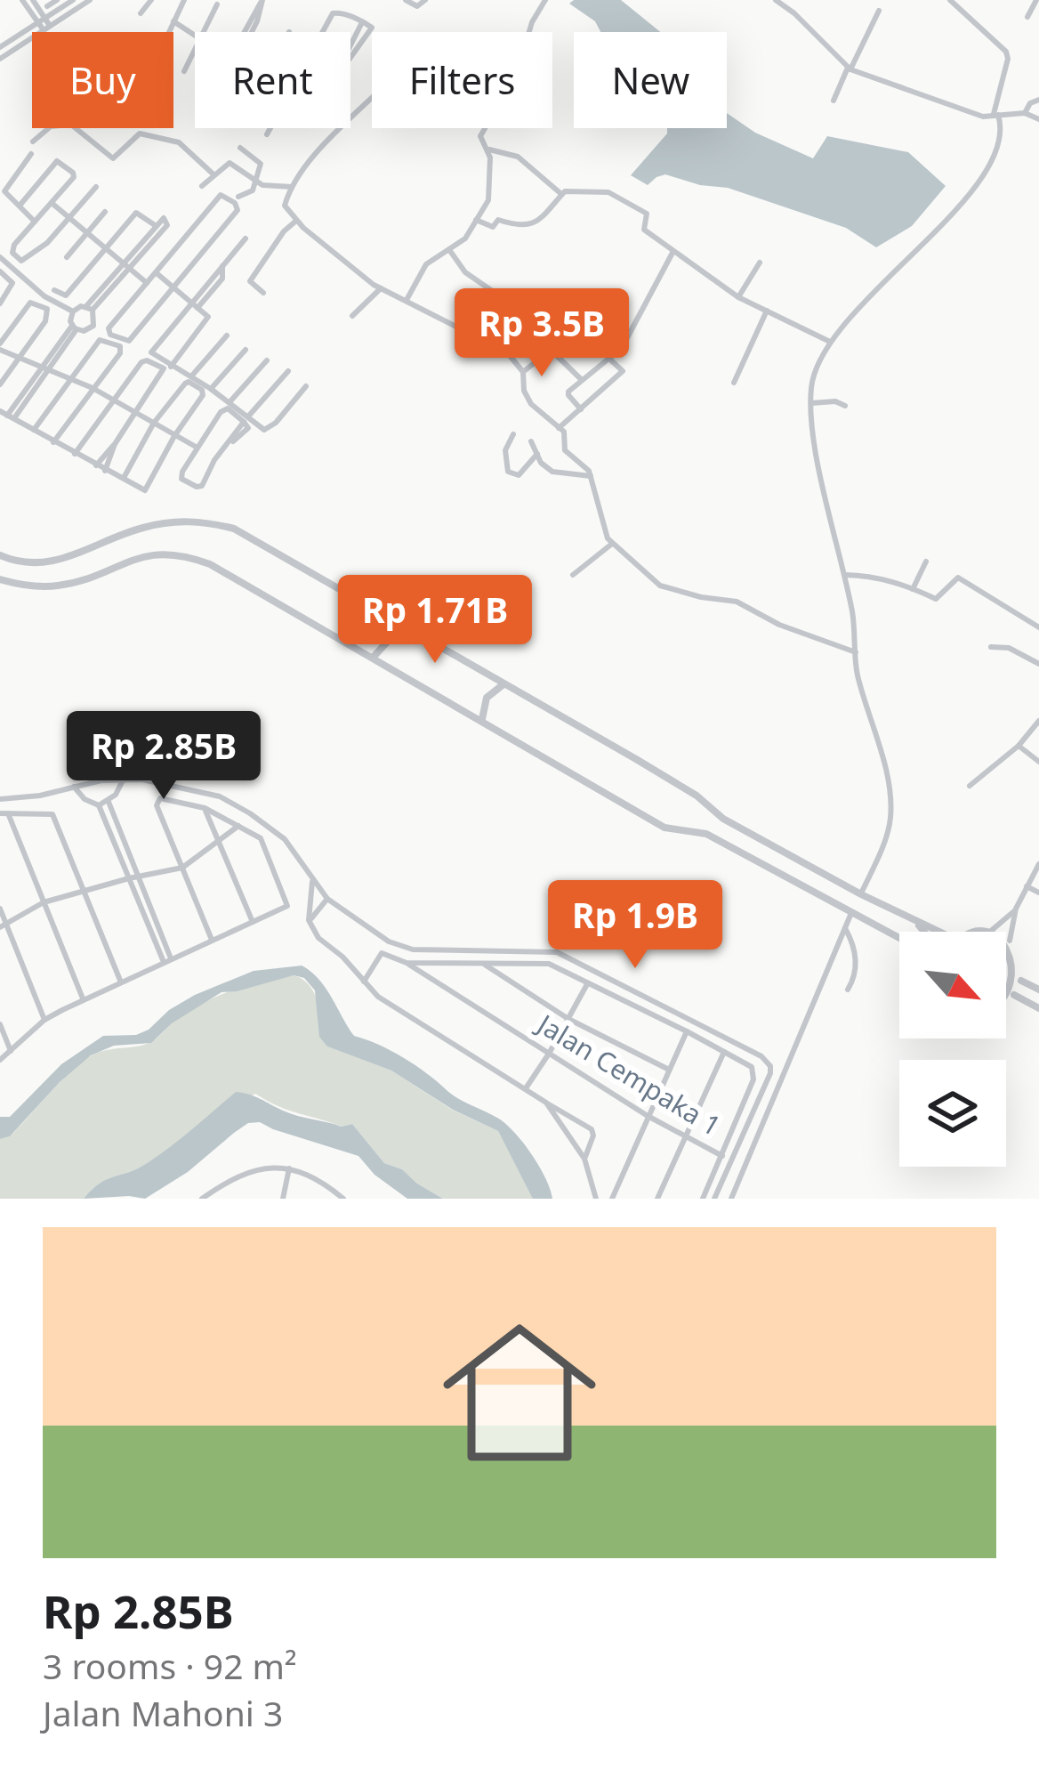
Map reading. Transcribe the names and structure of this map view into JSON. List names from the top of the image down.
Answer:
{
  "streets": {
    "street": ["Jalan Cempaka 1"]
  },
  "north": "bottom right",
  "page": {
    "chip": [
      "Buy",
      "Rent",
      "Filters",
      "New"
    ],
    "price": [
      "Rp 3.5B",
      "Rp 1.71B",
      "Rp 2.85B",
      "Rp 1.9B"
    ],
    "list": [
      {
        "name": "Rp 2.85B",
        "note": "3 rooms · 92 m² · Jalan Mahoni 3"
      }
    ]
  }
}
